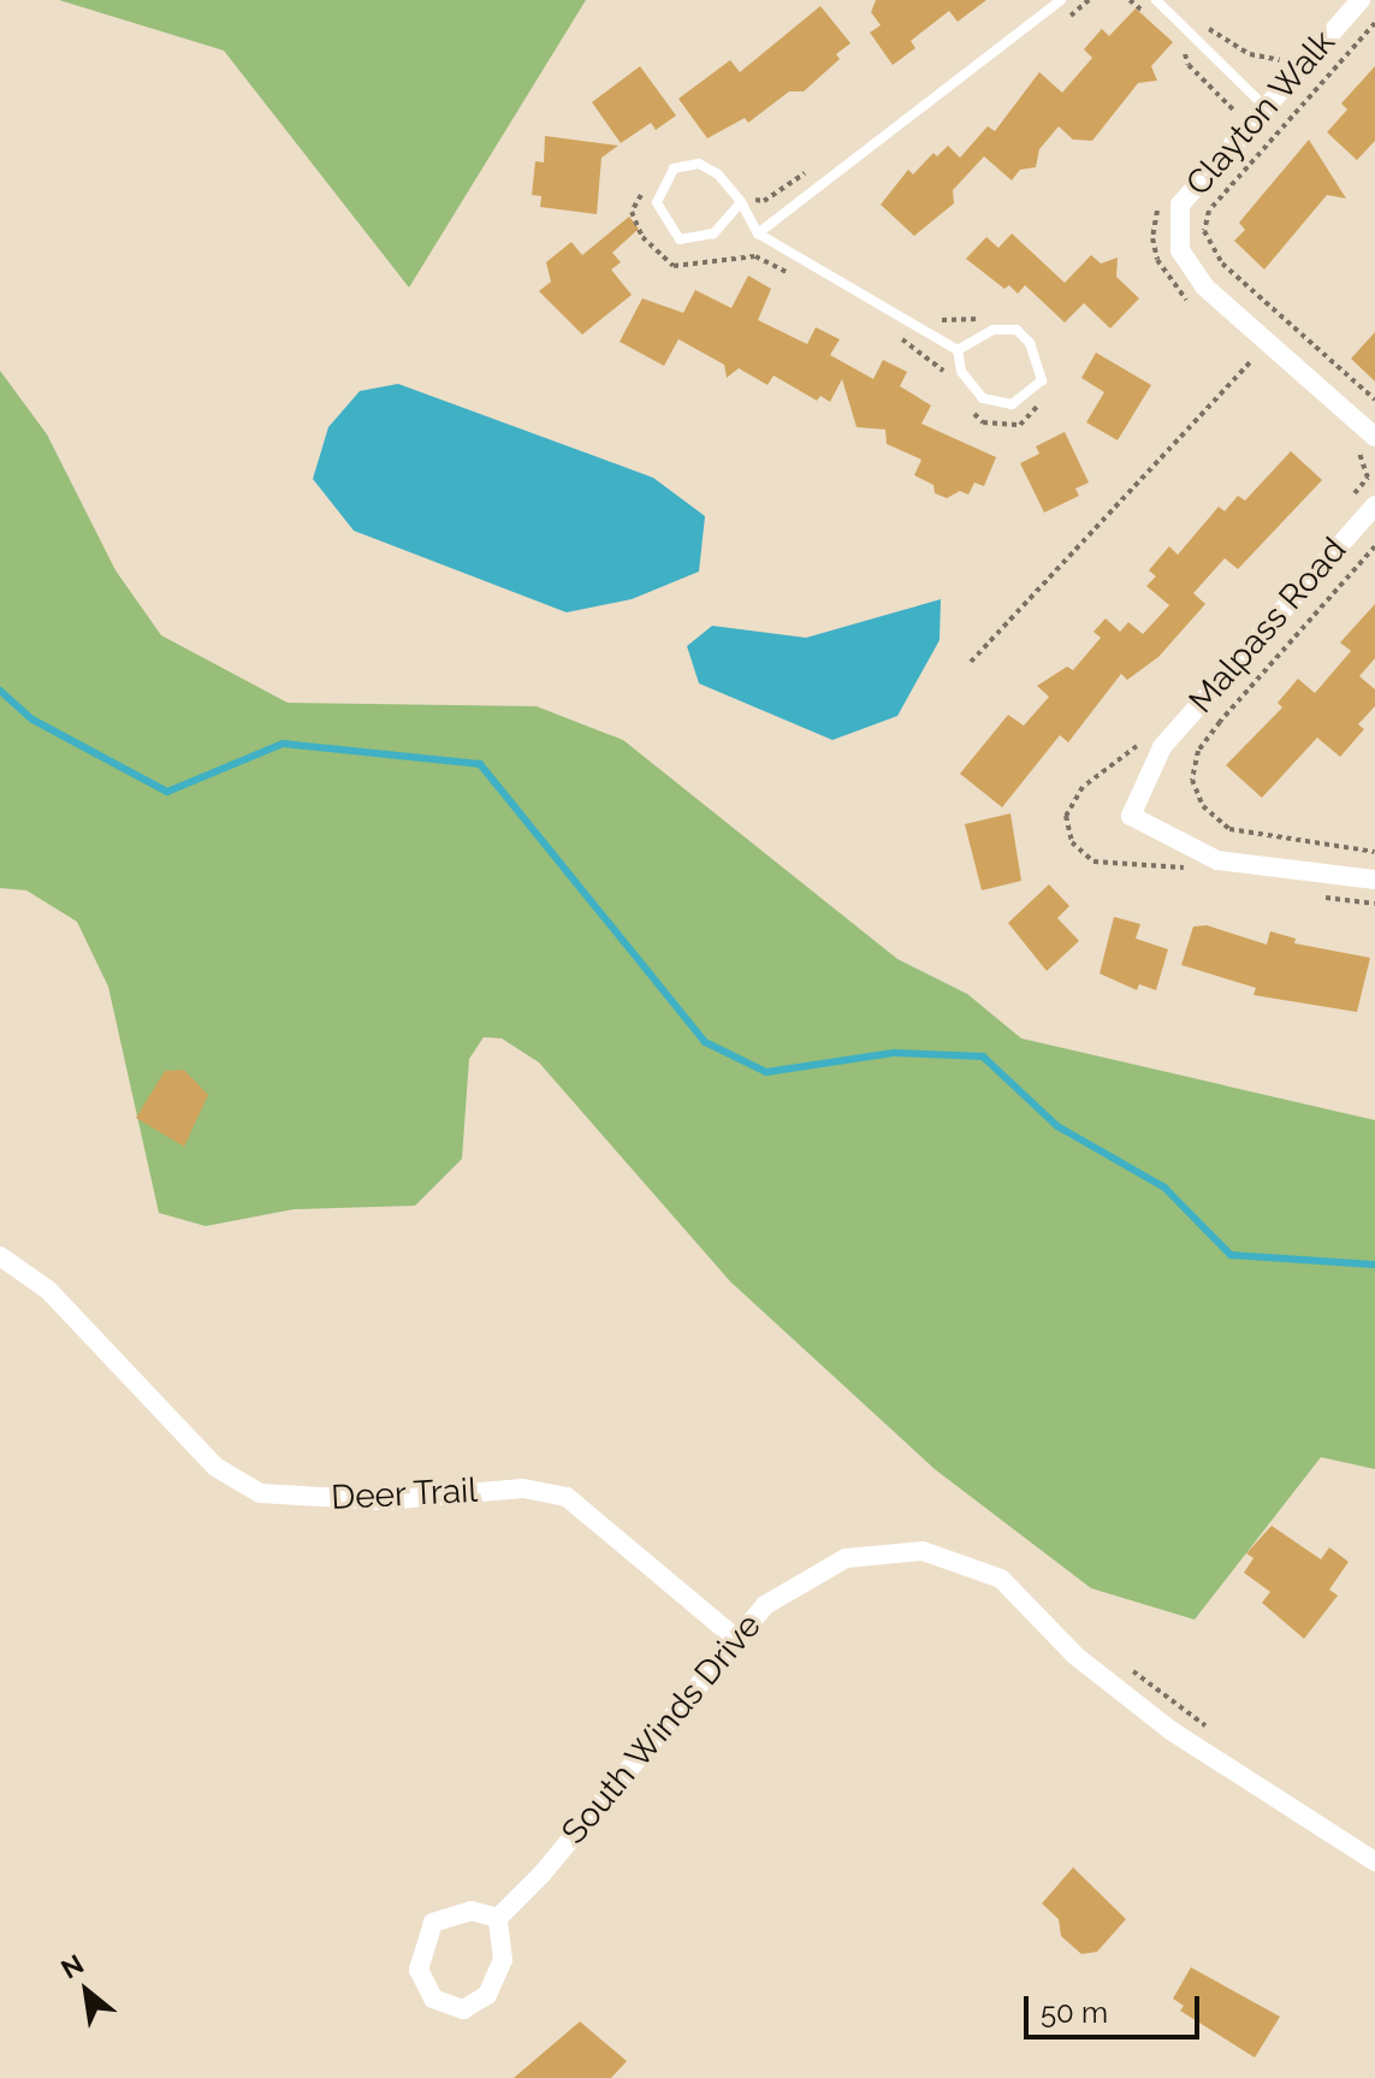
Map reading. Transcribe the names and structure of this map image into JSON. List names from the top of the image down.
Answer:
{
  "streets": {
    "street": [
      "Clayton Walk",
      "Malpass Road",
      "Deer Trail",
      "South Winds Drive"
    ]
  },
  "crossings": [
    ["Deer Trail", "South Winds Drive"]
  ],
  "scale_bar": "50 m",
  "north": "top left"
}
